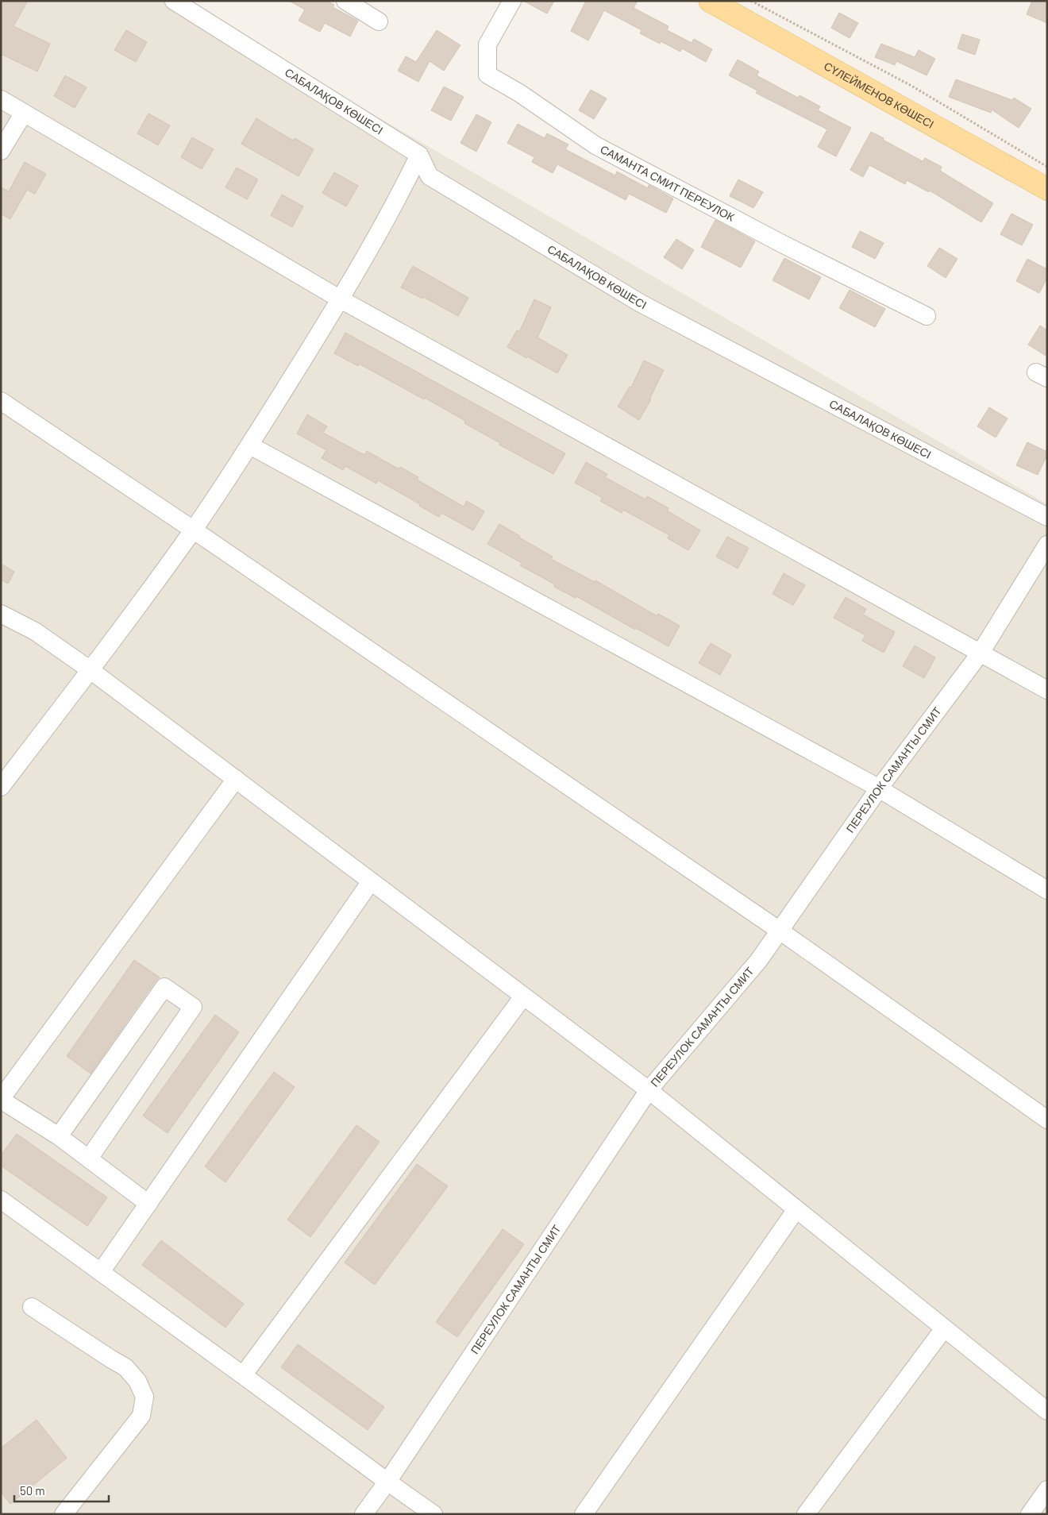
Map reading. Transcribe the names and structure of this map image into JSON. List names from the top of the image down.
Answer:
{
  "streets": {
    "main road": ["СҮЛЕЙМЕНОВ КӨШЕСІ"],
    "street": ["САБАЛАҚОВ КӨШЕСІ", "САМАНТА СМИТ ПЕРЕУЛОК", "ПЕРЕУЛОК САМАНТЫ СМИТ"]
  },
  "scale_bar": "50 m"
}
